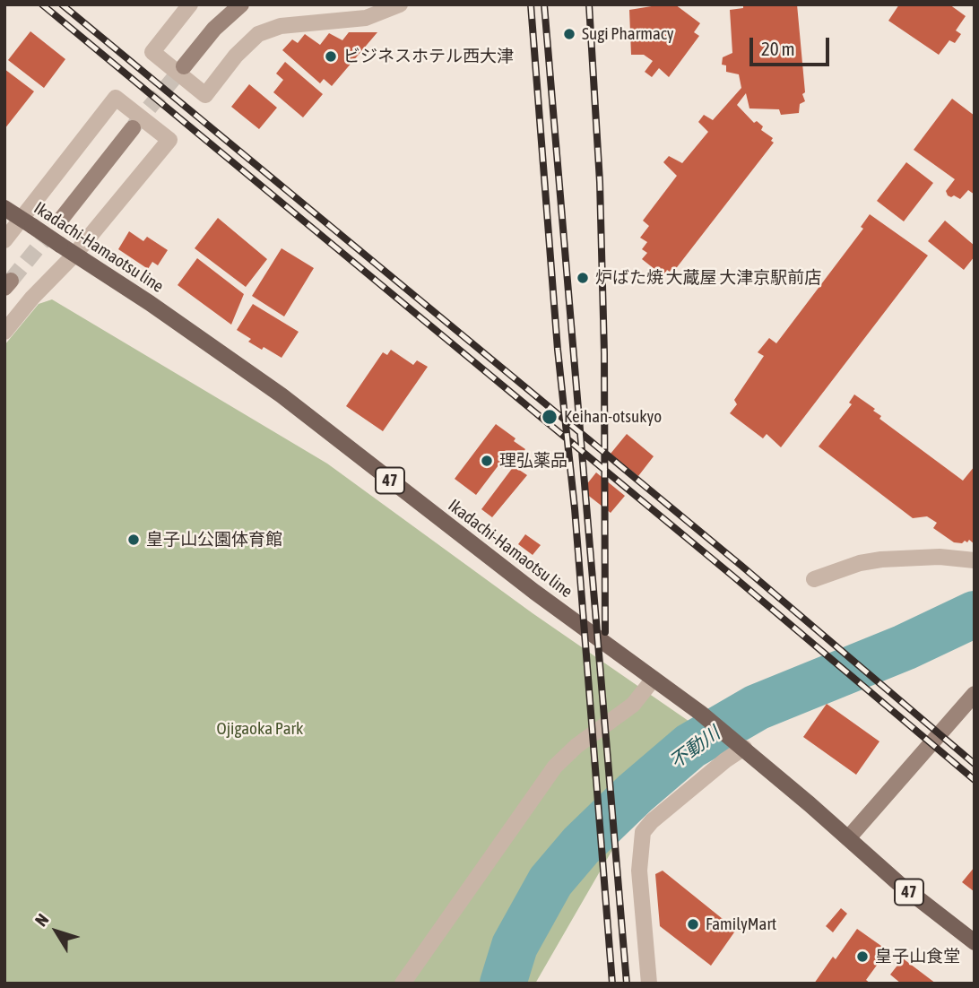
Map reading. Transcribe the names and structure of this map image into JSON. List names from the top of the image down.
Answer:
{
  "streets": {
    "main road": ["Ikadachi-Hamaotsu line", "47"]
  },
  "water": ["不動川"],
  "parks": ["Ojigaoka Park"],
  "places": [
    "Sugi Pharmacy",
    "ビジネスホテル西大津",
    "炉ばた焼 大蔵屋 大津京駅前店",
    "Keihan-otsukyo",
    "理弘薬品",
    "皇子山公園体育館",
    "FamilyMart",
    "皇子山食堂"
  ],
  "scale_bar": "20 m",
  "north": "top left"
}
